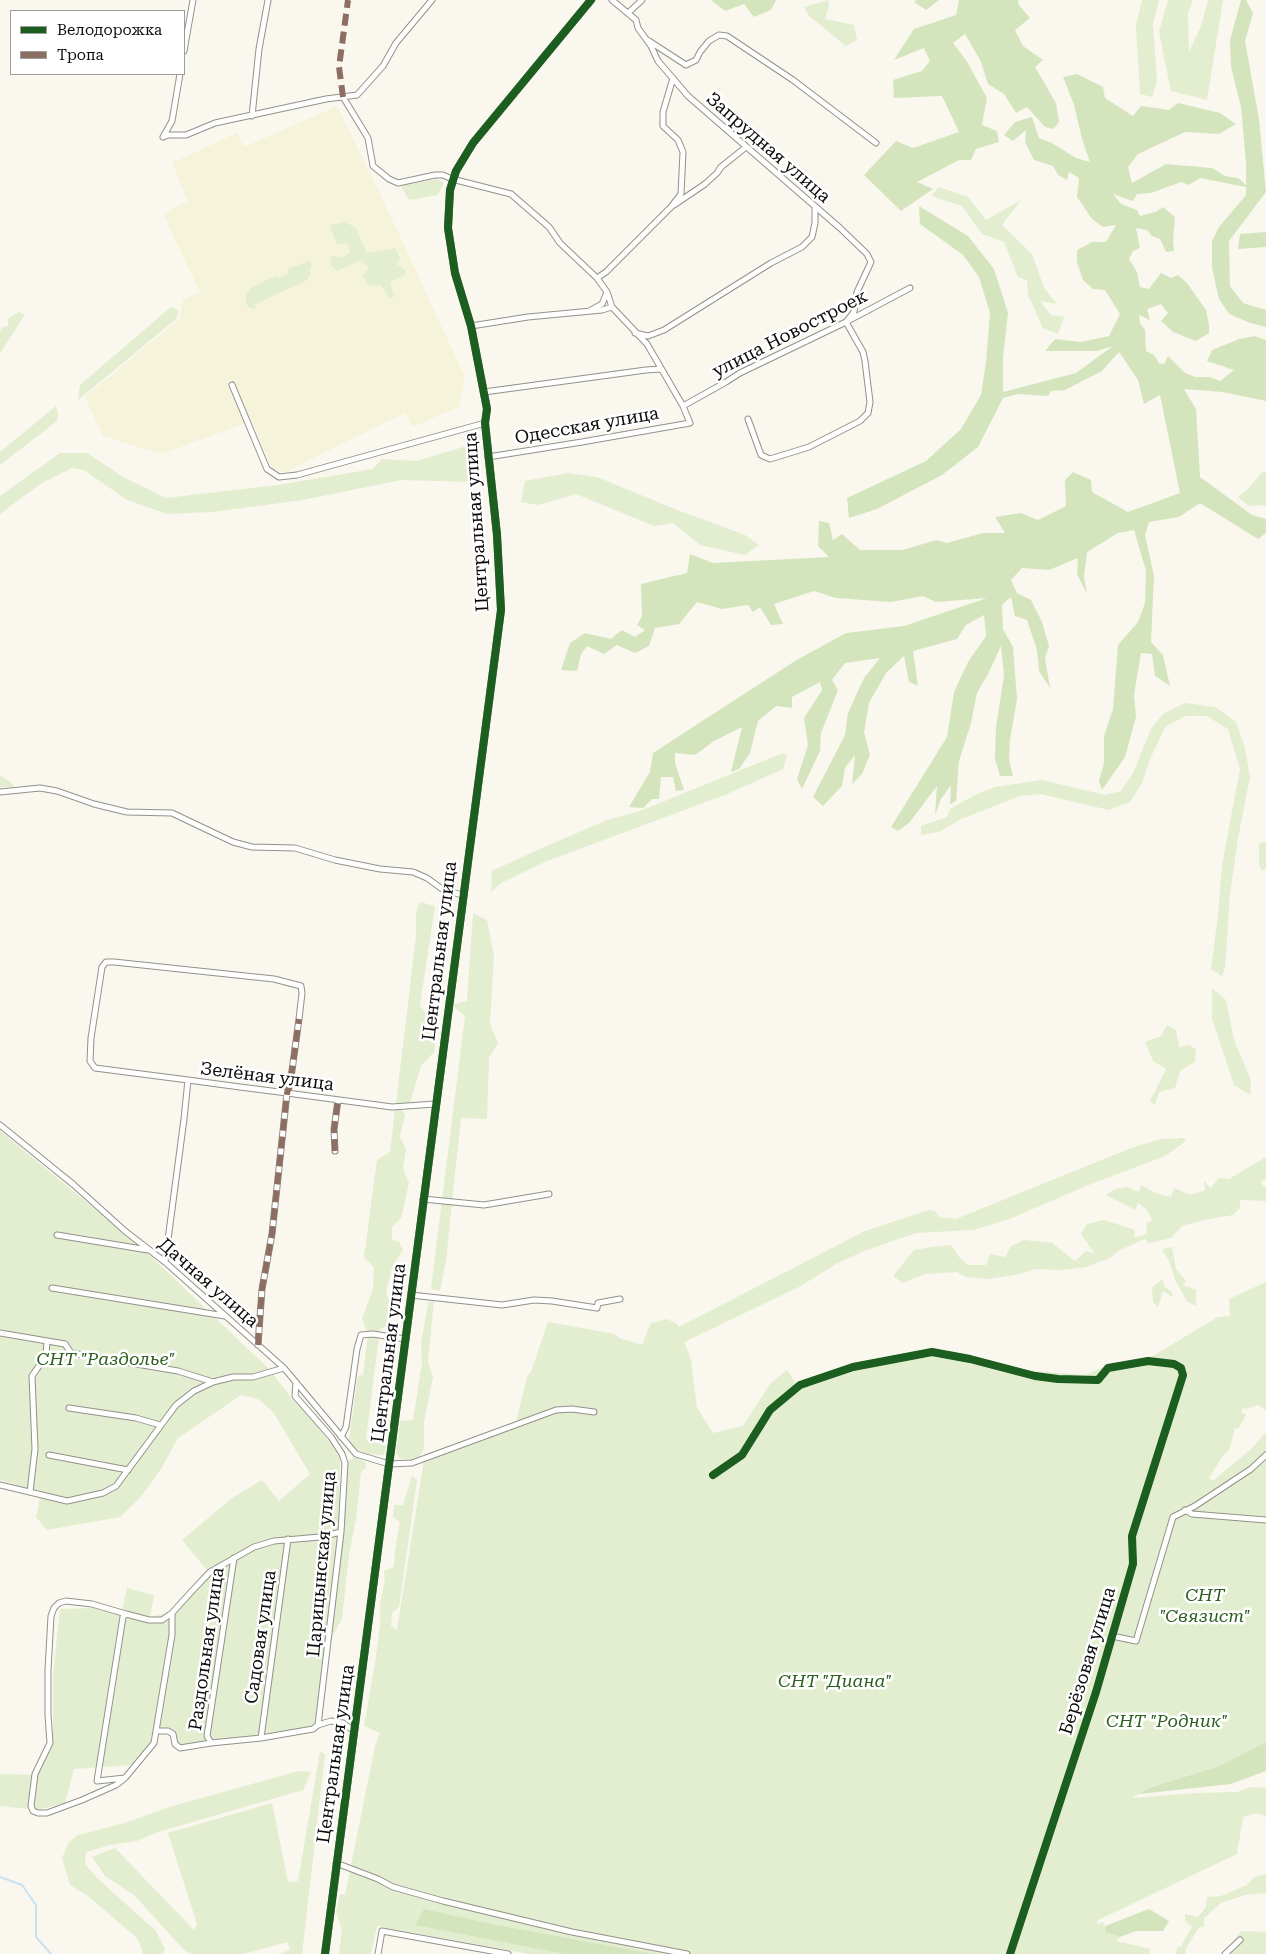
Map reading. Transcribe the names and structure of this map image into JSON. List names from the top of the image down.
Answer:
{
  "streets": {
    "street": [
      "Запрудная улица",
      "улица Новостроек",
      "Одесская улица",
      "Центральная улица",
      "Зелёная улица",
      "Дачная улица",
      "Царицынская улица",
      "Садовая улица",
      "Раздольная улица",
      "Берёзовая улица"
    ]
  },
  "crossings": [
    ["Запрудная улица", "улица Новостроек"],
    ["улица Новостроек", "Одесская улица"],
    ["Одесская улица", "Центральная улица"],
    ["Центральная улица", "Зелёная улица"],
    ["Центральная улица", "Дачная улица"],
    ["Дачная улица", "Царицынская улица"]
  ],
  "parks": [
    "СНТ \"Раздолье\"",
    "СНТ \"Связист\"",
    "СНТ \"Диана\"",
    "СНТ \"Родник\""
  ],
  "legend": ["Велодорожка", "Тропа"]
}
